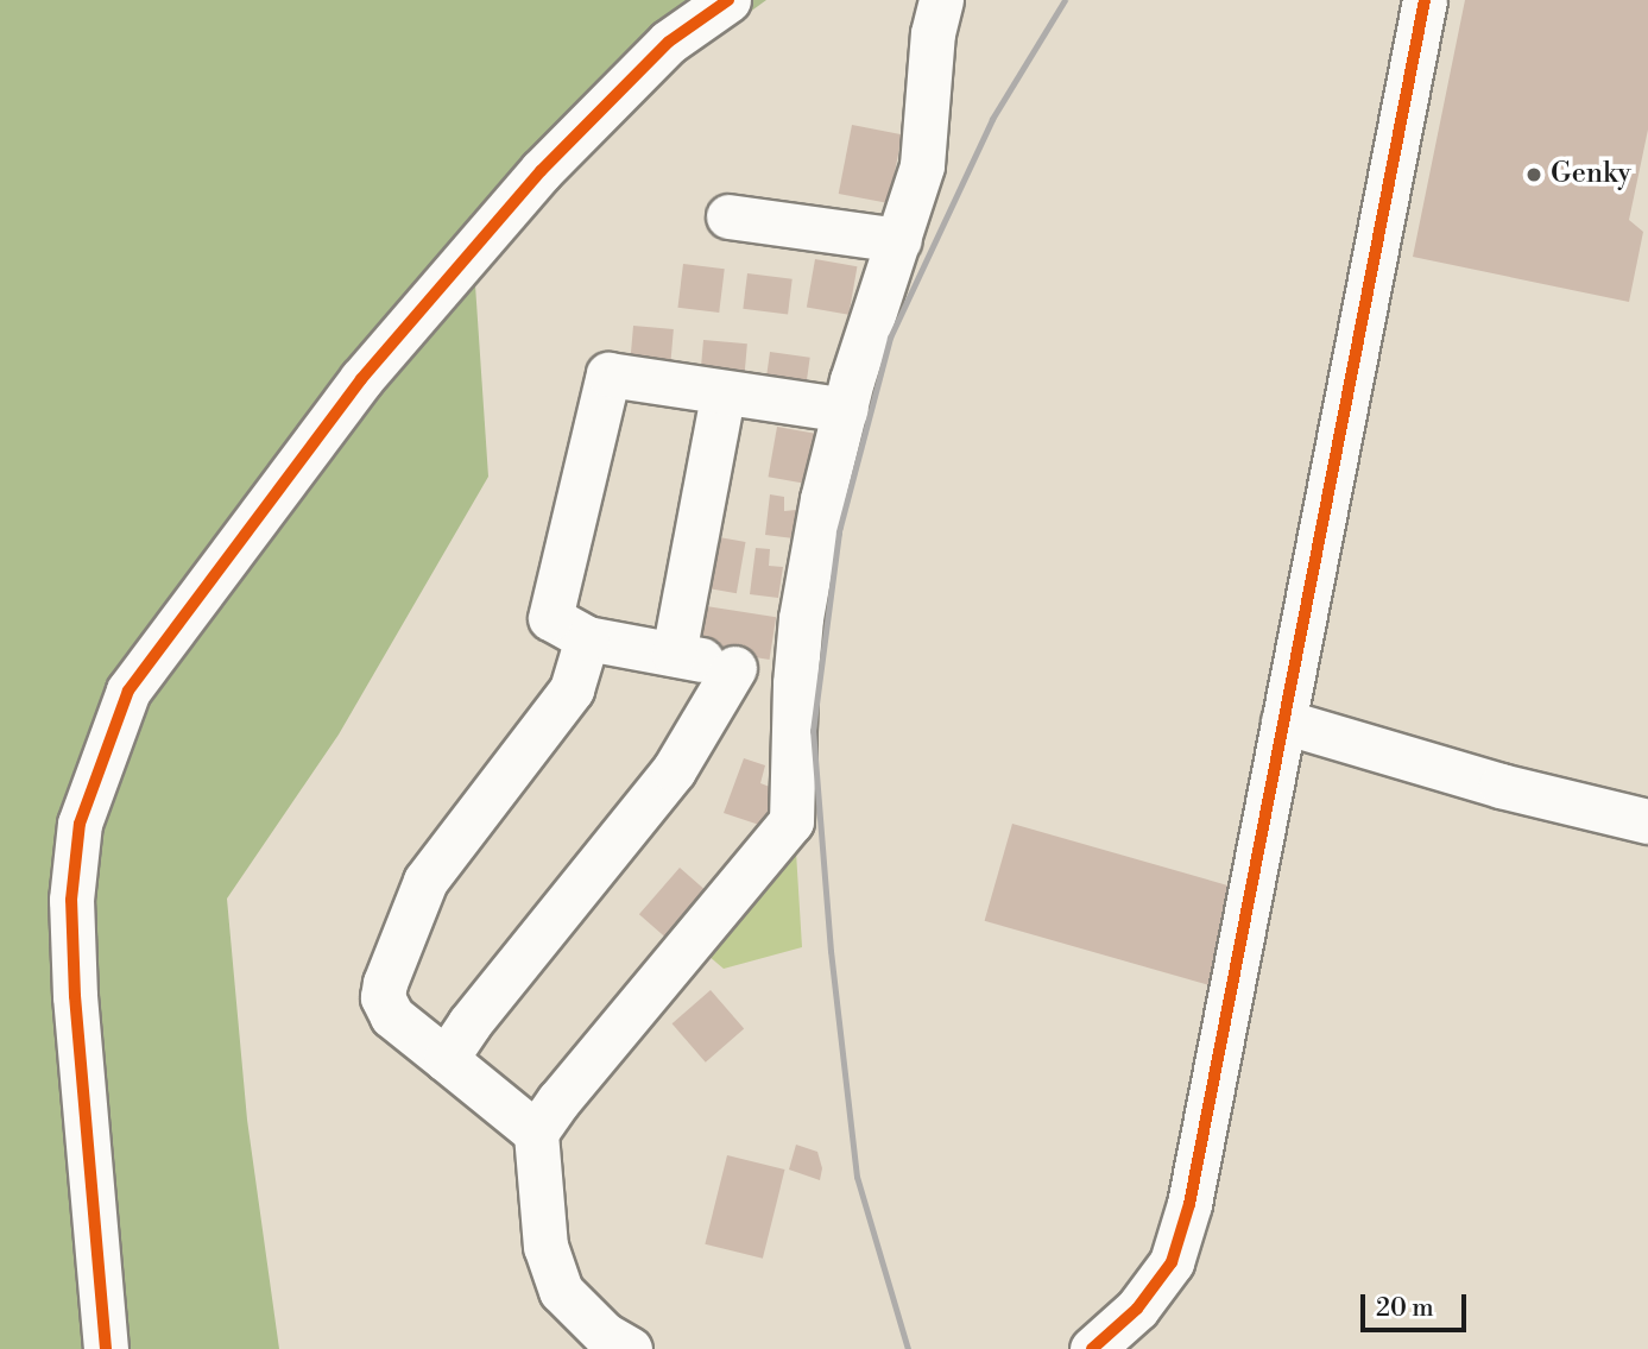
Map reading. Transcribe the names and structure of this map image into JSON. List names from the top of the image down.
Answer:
{
  "places": ["Genky"],
  "scale_bar": "20 m"
}
